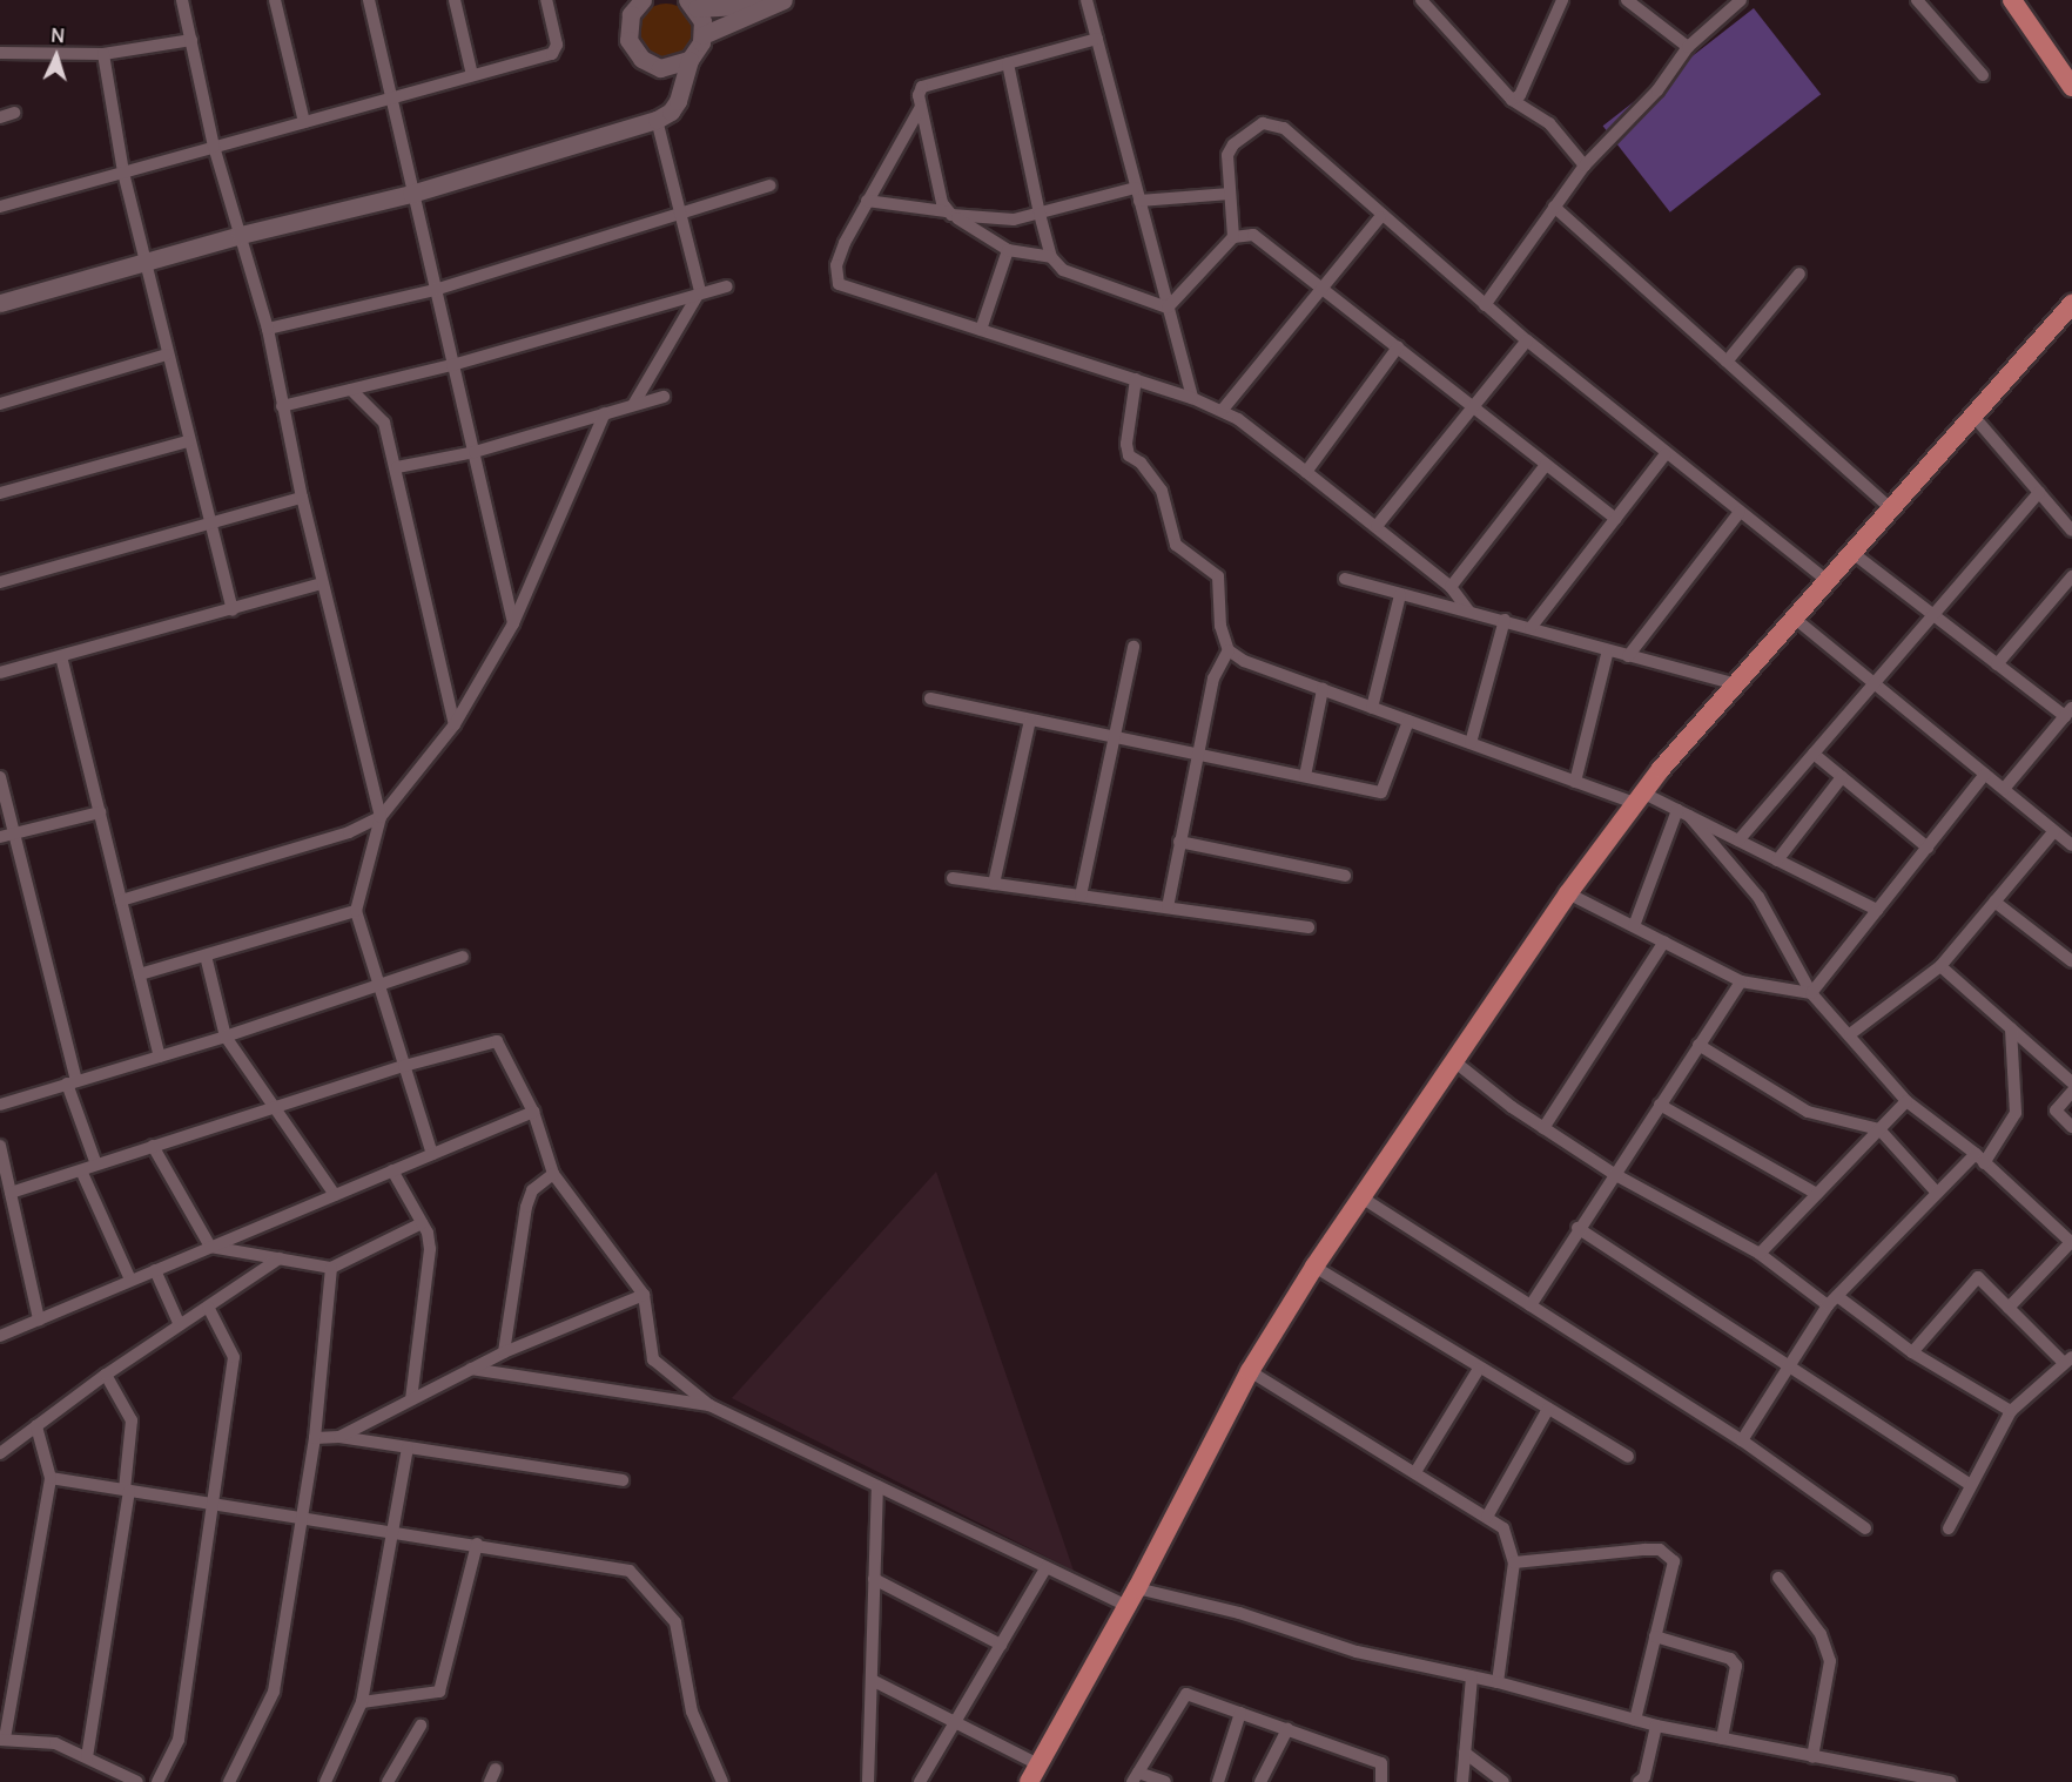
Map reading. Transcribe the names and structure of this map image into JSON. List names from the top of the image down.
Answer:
{
  "north": "top"
}
